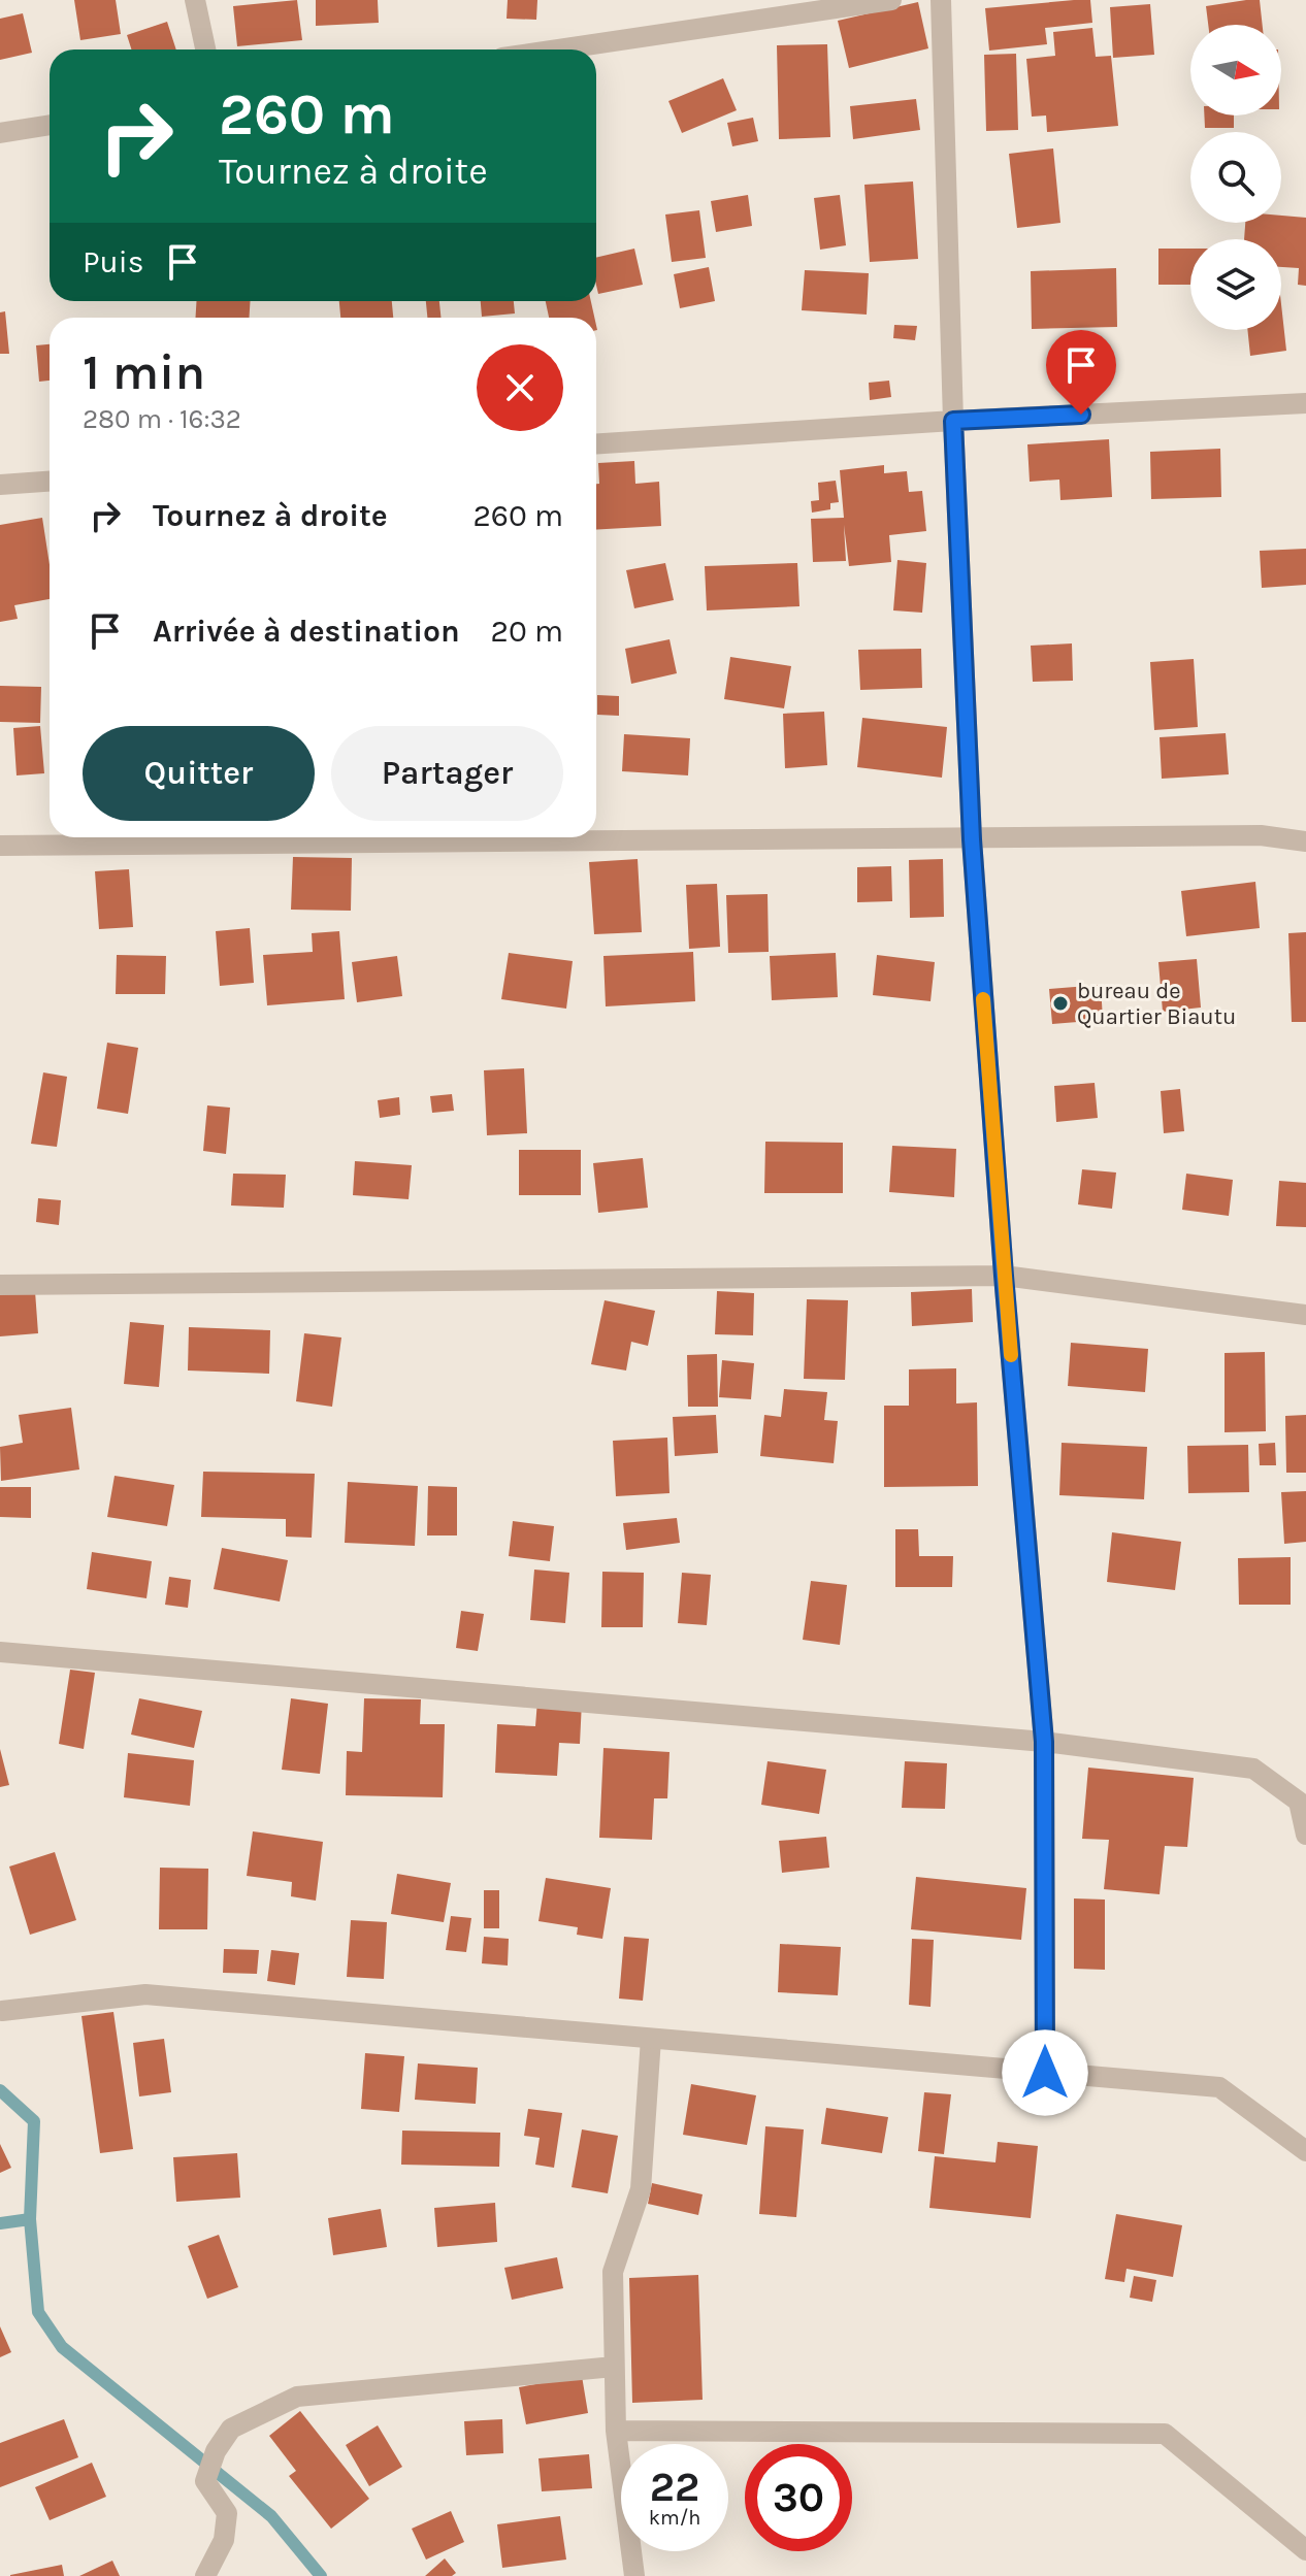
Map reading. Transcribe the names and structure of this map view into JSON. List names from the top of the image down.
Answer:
{
  "places": ["bureau de Quartier Biautu"],
  "north": "right",
  "page": {
    "turn": ["260 m", "Tournez à droite"],
    "then": "Puis",
    "heading": ["1 min", "280 m · 16:32"],
    "list": [
      {
        "name": "Tournez à droite",
        "value": "260 m"
      },
      {
        "name": "Arrivée à destination",
        "value": "20 m"
      }
    ],
    "buttons": ["Quitter", "Partager"],
    "speed": "22 km/h",
    "limit": "30"
  }
}
